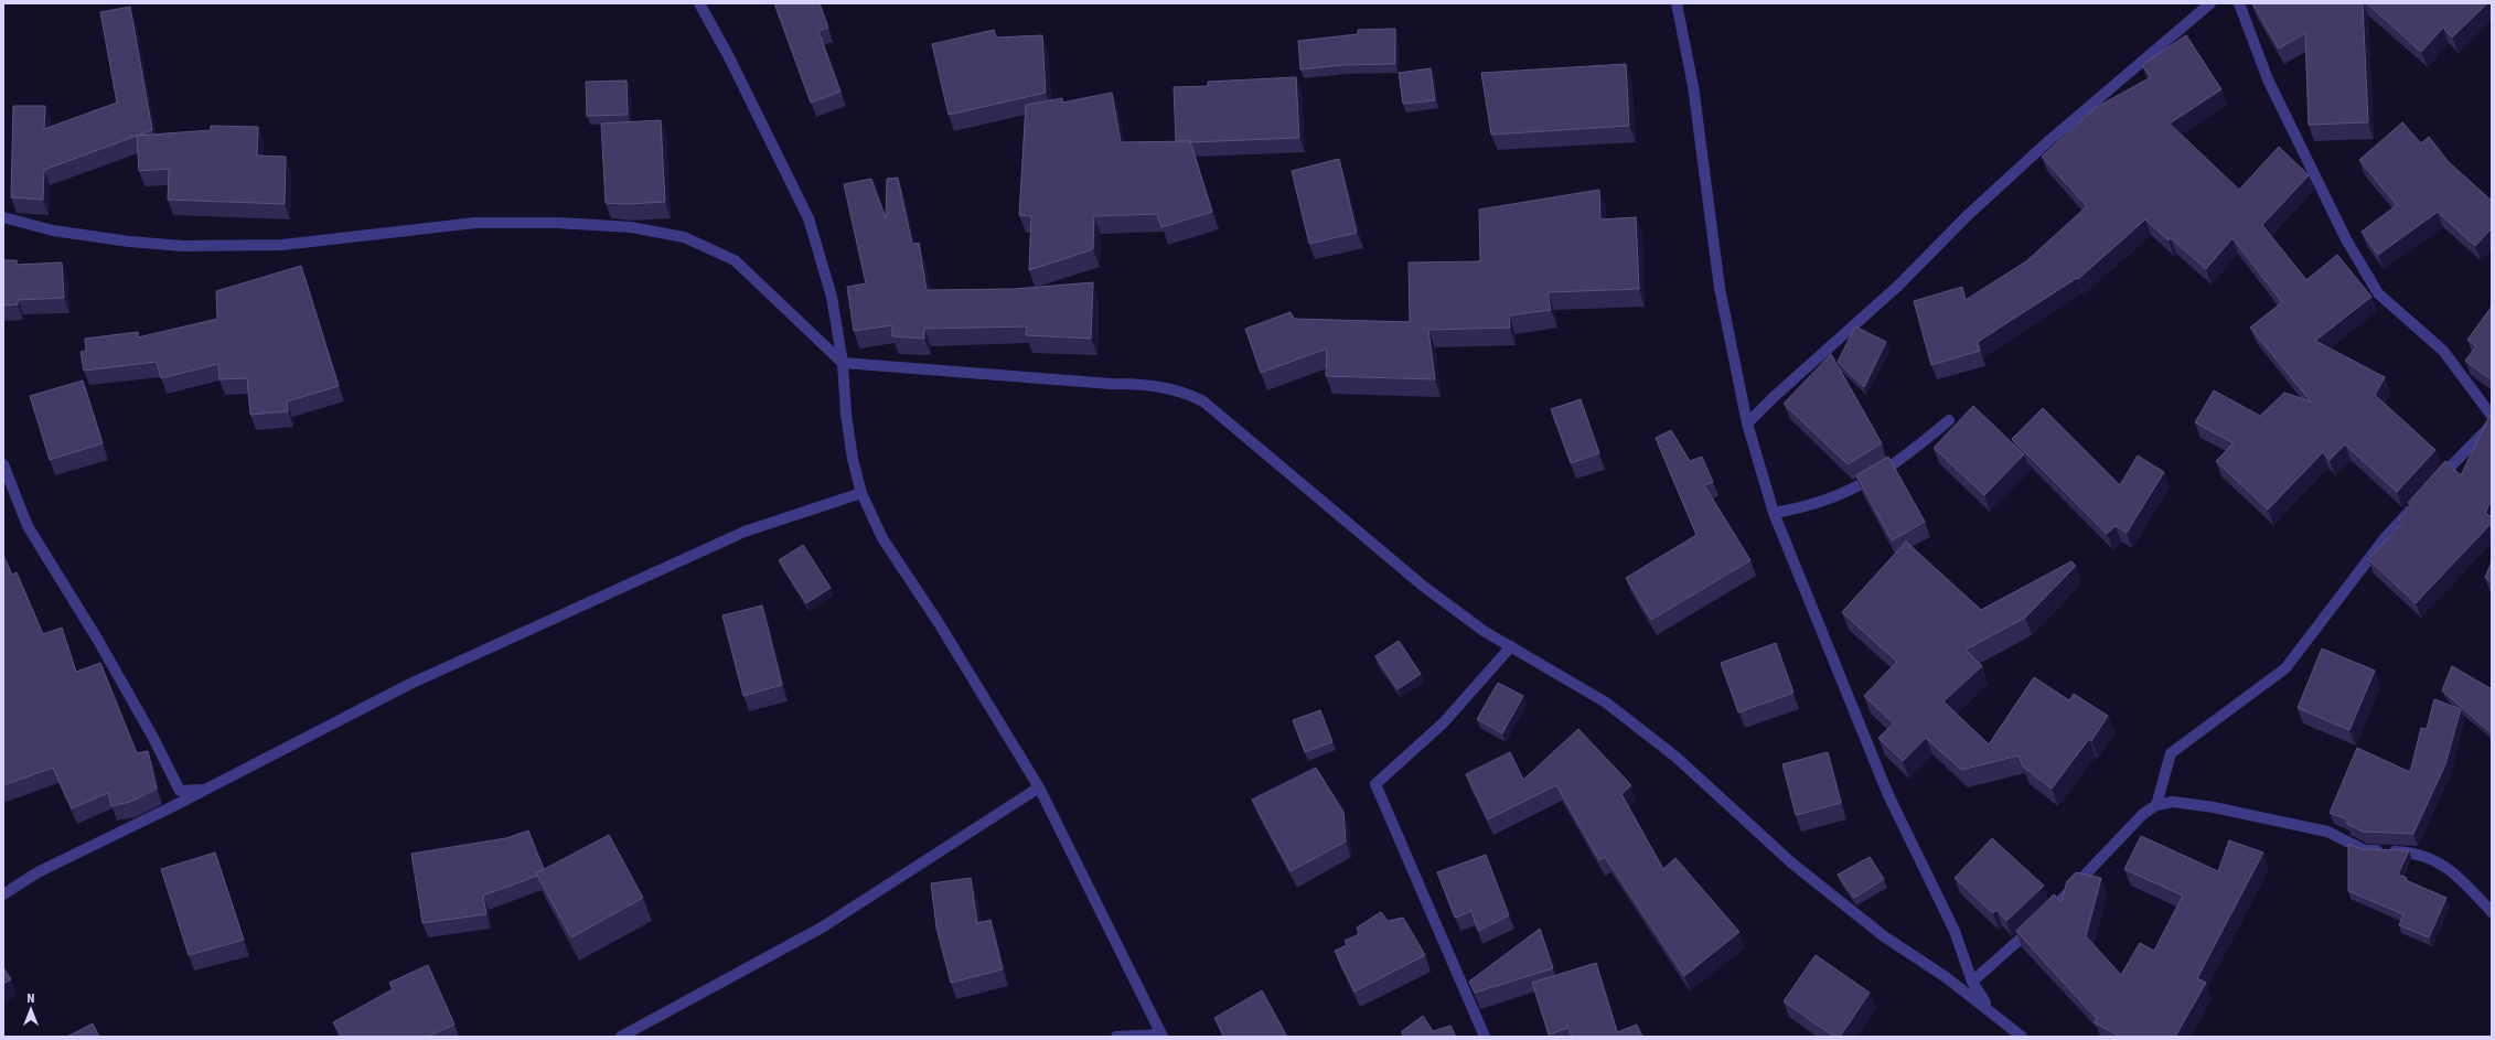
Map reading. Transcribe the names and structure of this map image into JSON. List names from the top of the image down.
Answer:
{
  "north": "top"
}
